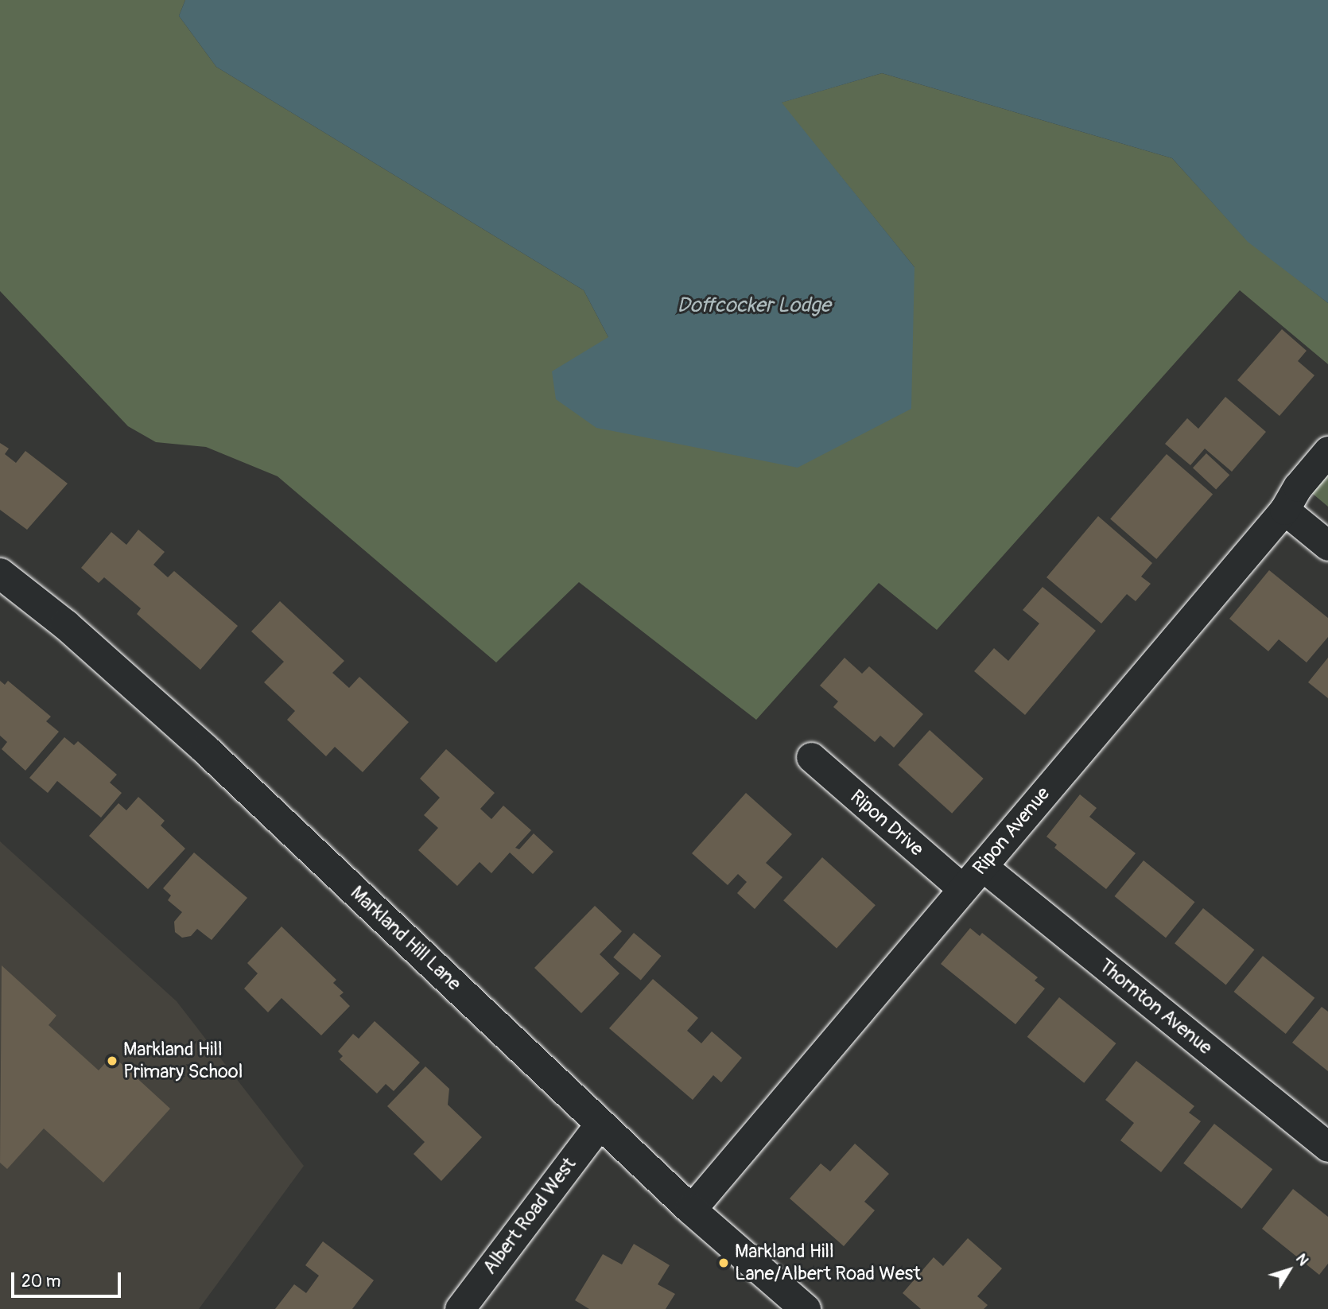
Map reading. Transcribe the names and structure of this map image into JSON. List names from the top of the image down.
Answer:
{
  "streets": {
    "street": [
      "Ripon Drive",
      "Ripon Avenue",
      "Markland Hill Lane",
      "Thornton Avenue",
      "Albert Road West"
    ]
  },
  "crossings": [
    ["Ripon Drive", "Ripon Avenue"],
    ["Ripon Avenue", "Markland Hill Lane"],
    ["Ripon Avenue", "Thornton Avenue"],
    ["Markland Hill Lane", "Albert Road West"]
  ],
  "water": ["Doffcocker Lodge"],
  "places": ["Markland Hill Primary School", "Markland Hill Lane/Albert Road West"],
  "scale_bar": "20 m",
  "north": "top right"
}
